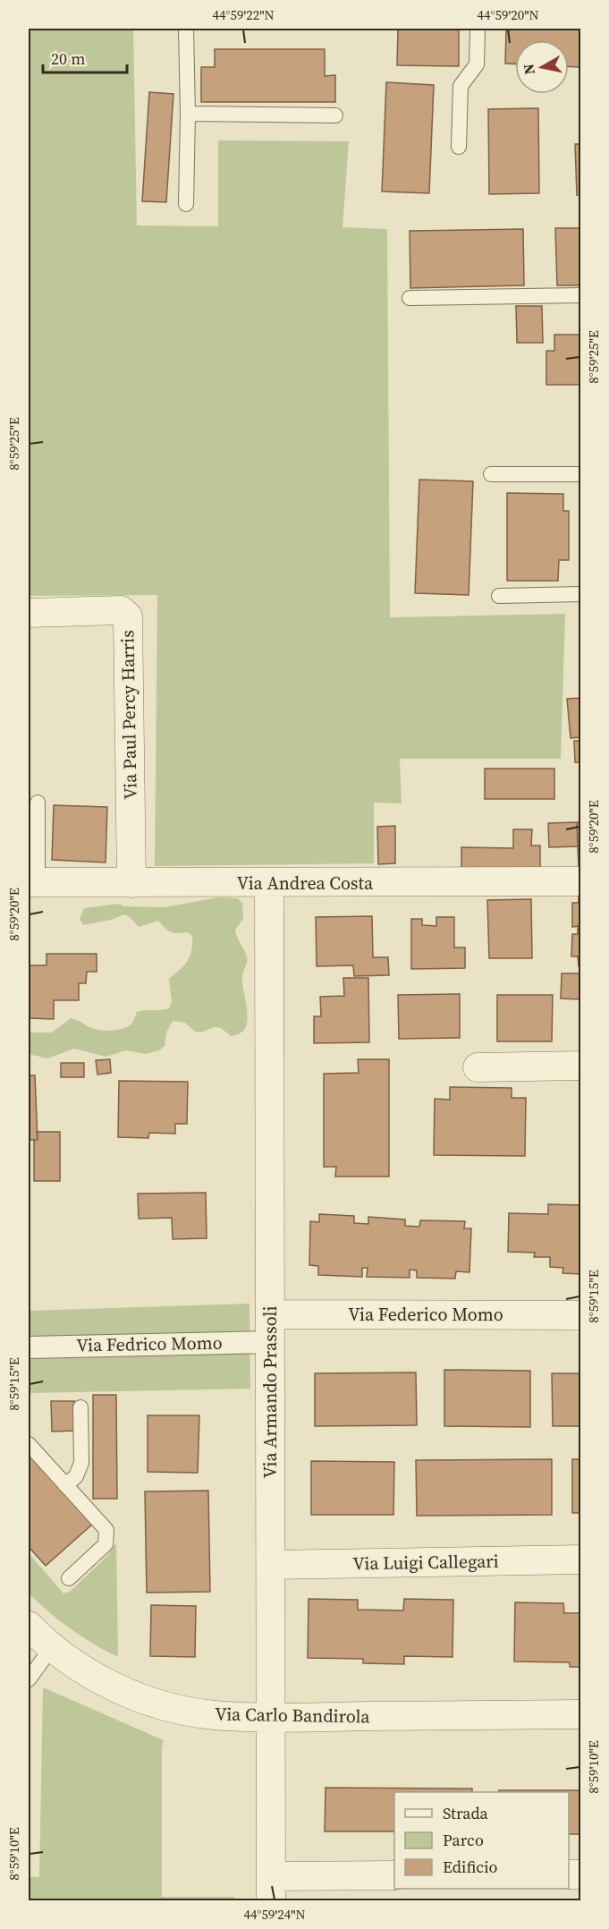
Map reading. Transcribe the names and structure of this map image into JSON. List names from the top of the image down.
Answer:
{
  "streets": {
    "street": [
      "Via Paul Percy Harris",
      "Via Andrea Costa",
      "Via Federico Momo",
      "Via Fedrico Momo",
      "Via Armando Prassoli",
      "Via Luigi Callegari",
      "Via Carlo Bandirola"
    ]
  },
  "crossings": [
    ["Via Paul Percy Harris", "Via Andrea Costa"],
    ["Via Andrea Costa", "Via Armando Prassoli"],
    ["Via Federico Momo", "Via Armando Prassoli"],
    ["Via Fedrico Momo", "Via Armando Prassoli"],
    ["Via Armando Prassoli", "Via Luigi Callegari"],
    ["Via Armando Prassoli", "Via Carlo Bandirola"]
  ],
  "legend": ["Strada", "Parco", "Edificio"],
  "scale_bar": "20 m",
  "north": "left",
  "coordinates": [
    "44°59'22\"N",
    "44°59'20\"N",
    "8°59'25\"E",
    "8°59'20\"E",
    "8°59'15\"E",
    "8°59'10\"E",
    "44°59'24\"N"
  ]
}
